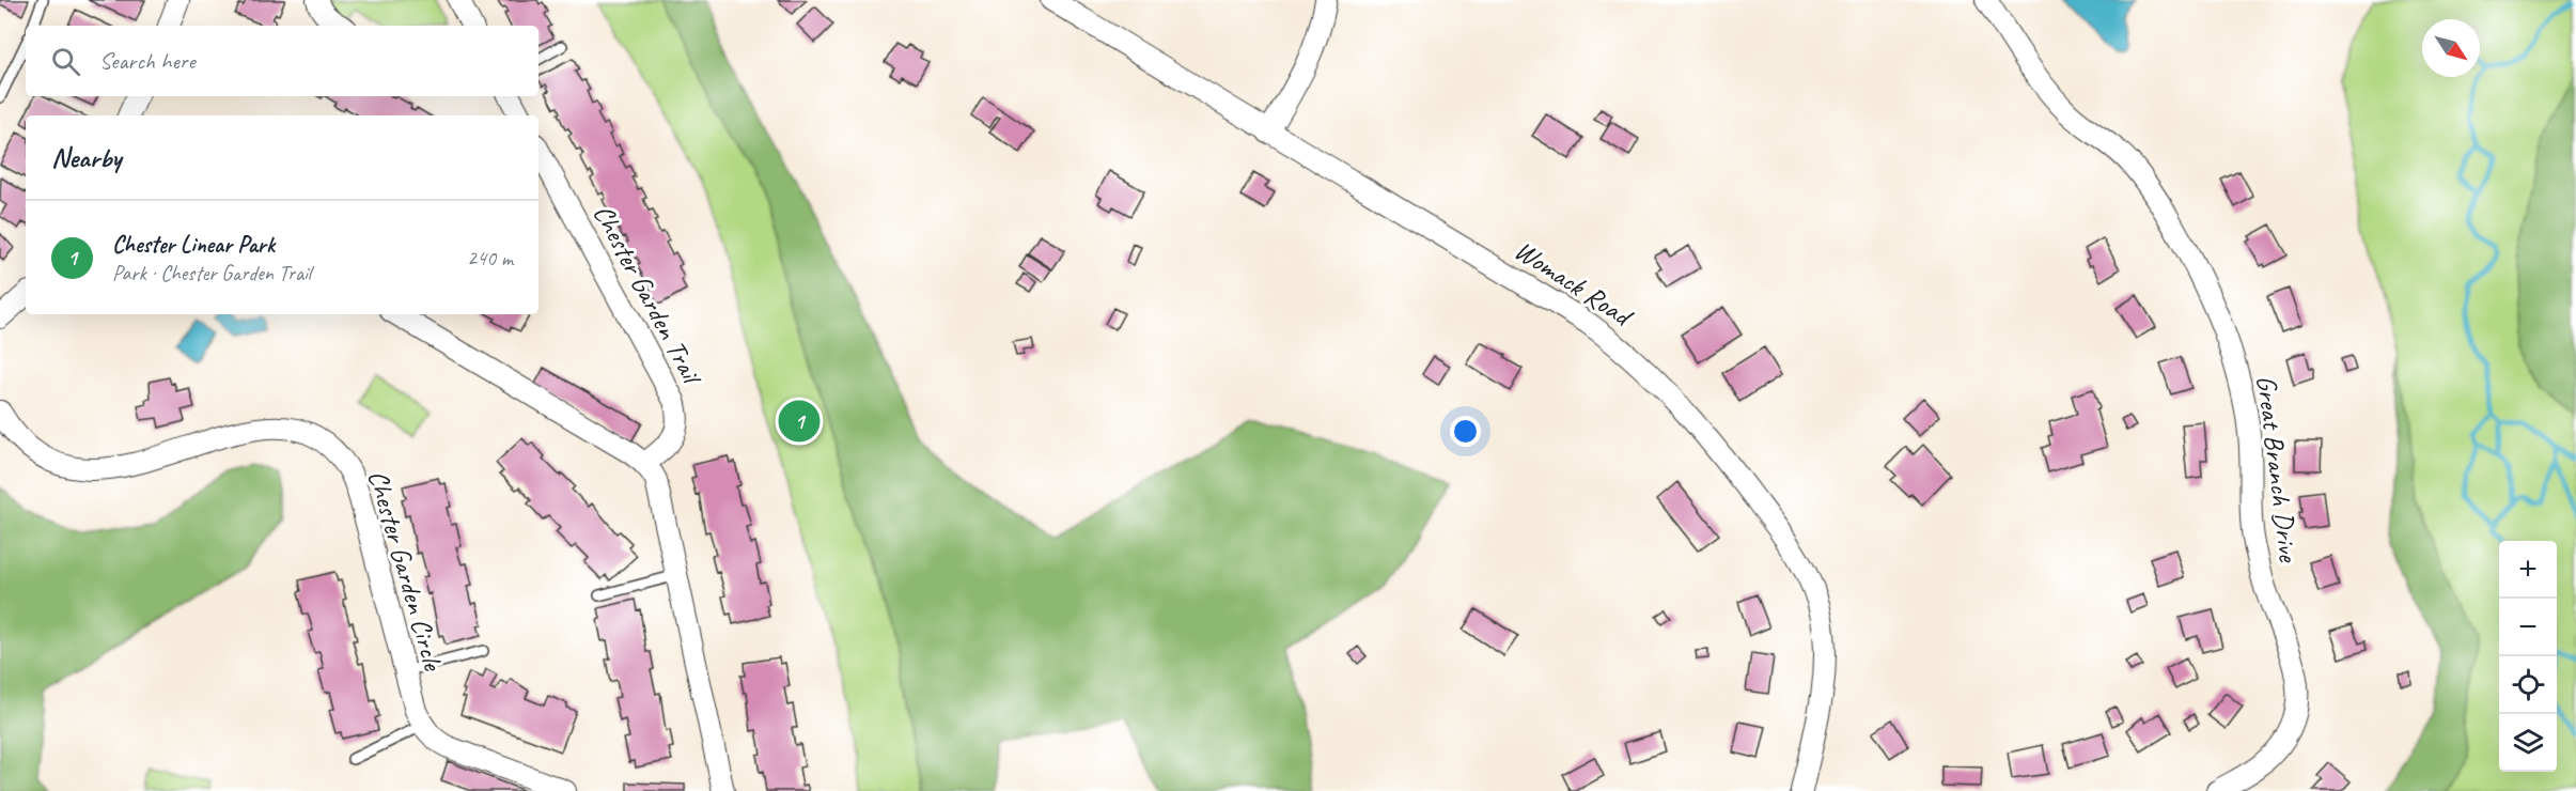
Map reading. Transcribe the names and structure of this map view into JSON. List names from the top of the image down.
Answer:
{
  "streets": {
    "street": [
      "Womack Road",
      "Chester Garden Trail",
      "Great Branch Drive",
      "Chester Garden Circle"
    ]
  },
  "north": "bottom right",
  "page": {
    "search": "Search here",
    "heading": "Nearby",
    "list": [
      {
        "mark": "1",
        "name": "Chester Linear Park",
        "note": "Park · Chester Garden Trail",
        "value": "240 m"
      }
    ],
    "pins": "1",
    "map_buttons": ["+", "−"]
  }
}
